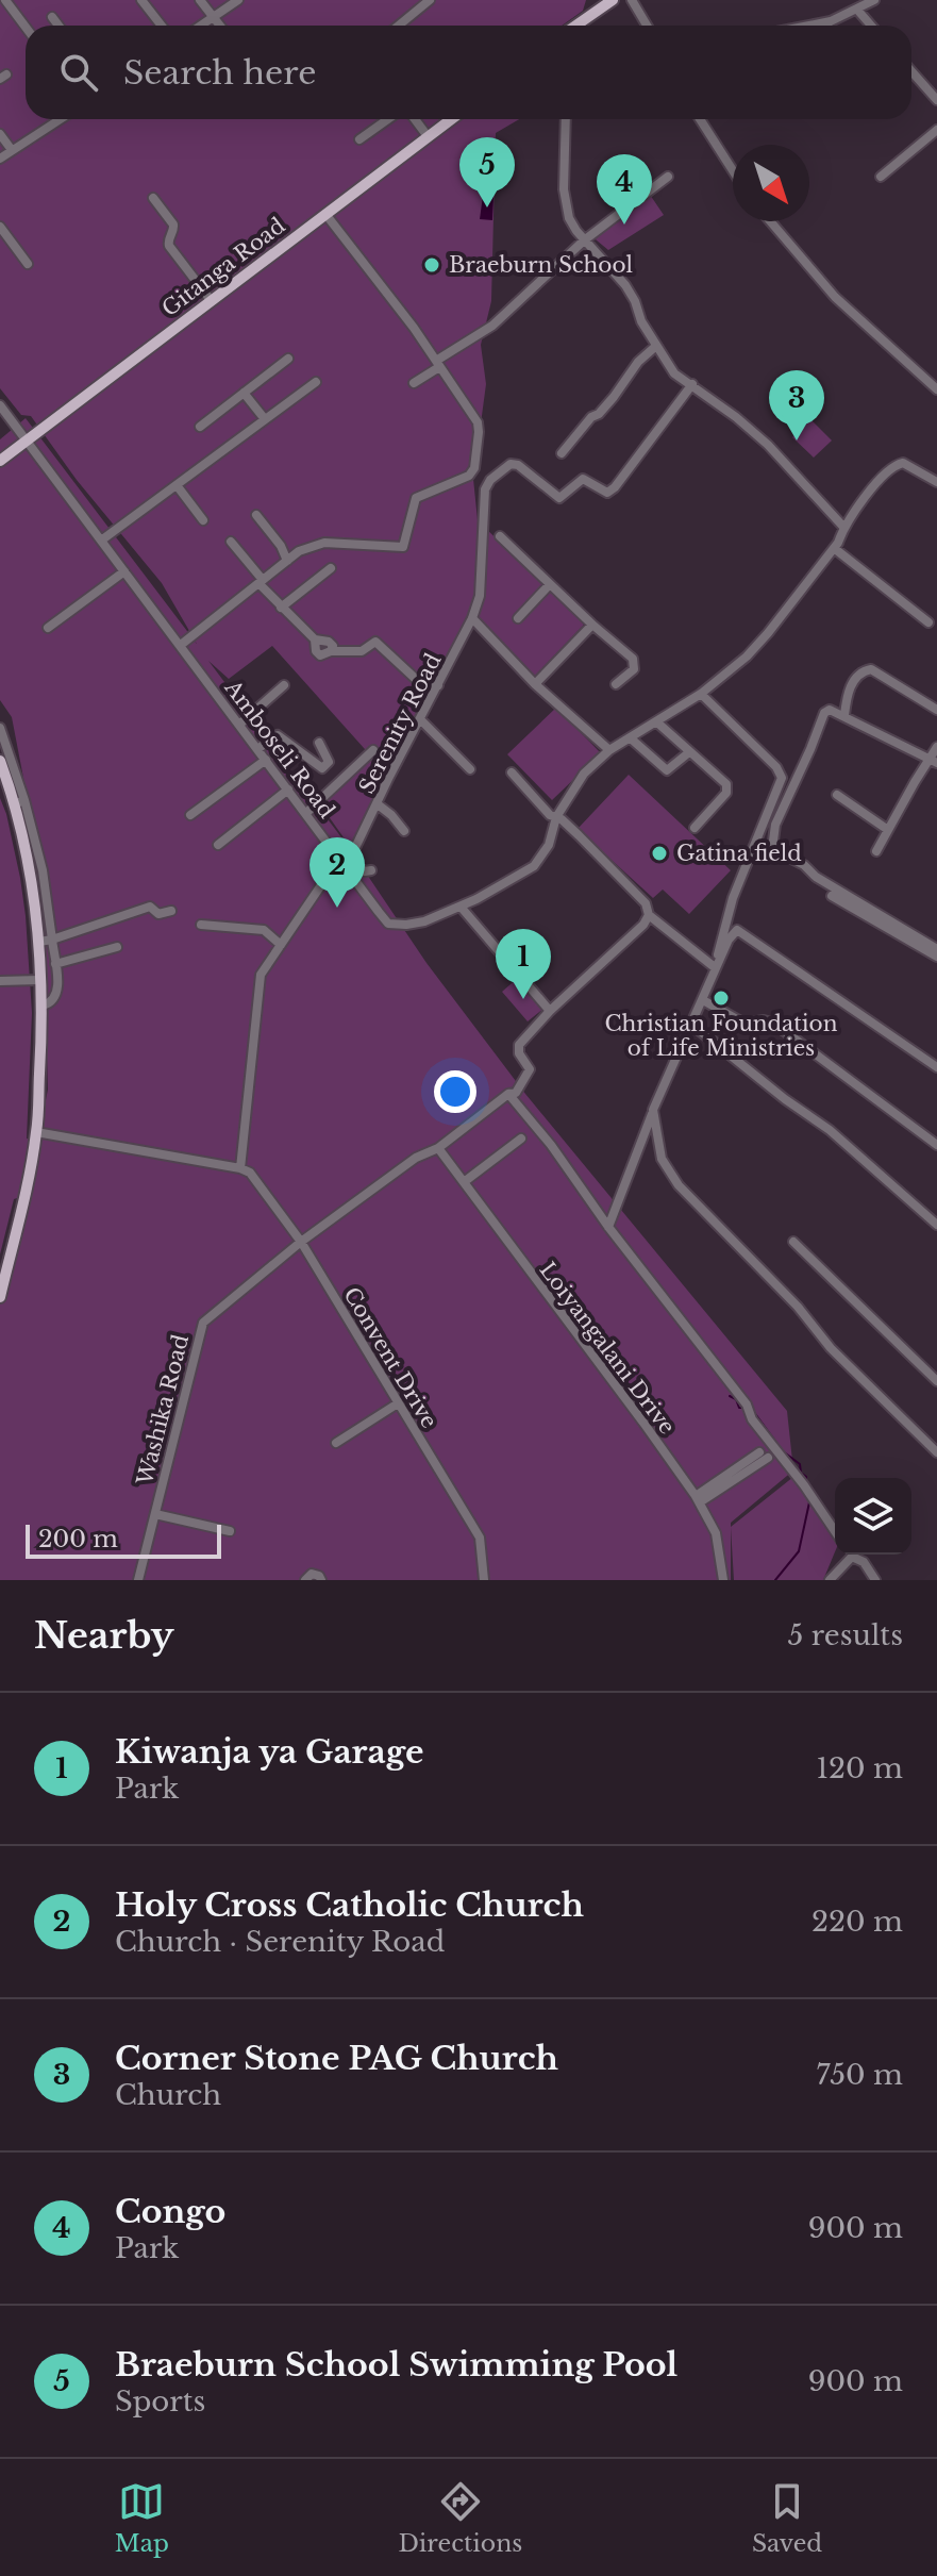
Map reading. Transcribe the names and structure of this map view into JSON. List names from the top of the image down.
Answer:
{
  "streets": {
    "main road": ["Gitanga Road"],
    "street": [
      "Serenity Road",
      "Amboseli Road",
      "Loiyangalani Drive",
      "Convent Drive",
      "Washika Road"
    ]
  },
  "crossings": [
    ["Gitanga Road", "Amboseli Road"],
    ["Serenity Road", "Amboseli Road"],
    ["Serenity Road", "Convent Drive"],
    ["Convent Drive", "Washika Road"]
  ],
  "places": ["Braeburn School", "Gatina field", "Christian Foundation of Life Ministries"],
  "scale_bar": "200 m",
  "north": "bottom right",
  "page": {
    "search": "Search here",
    "pins": [
      "5",
      "4",
      "3",
      "2",
      "1"
    ],
    "scale": "200 m",
    "heading": ["Nearby", "5 results"],
    "list": [
      {
        "mark": "1",
        "name": "Kiwanja ya Garage",
        "note": "Park",
        "value": "120 m"
      },
      {
        "mark": "2",
        "name": "Holy Cross Catholic Church",
        "note": "Church · Serenity Road",
        "value": "220 m"
      },
      {
        "mark": "3",
        "name": "Corner Stone PAG Church",
        "note": "Church",
        "value": "750 m"
      },
      {
        "mark": "4",
        "name": "Congo",
        "note": "Park",
        "value": "900 m"
      },
      {
        "mark": "5",
        "name": "Braeburn School Swimming Pool",
        "note": "Sports",
        "value": "900 m"
      }
    ],
    "nav": ["Map", "Directions", "Saved"]
  }
}
